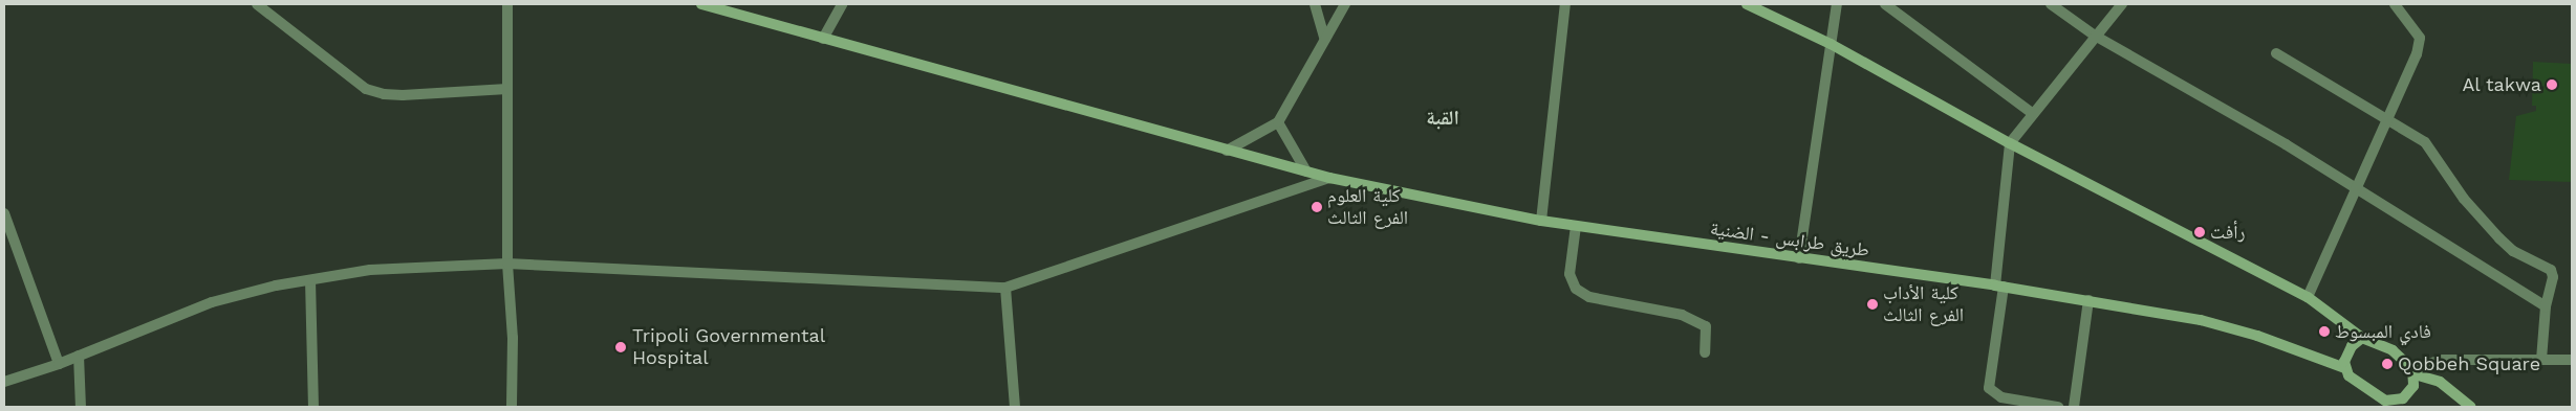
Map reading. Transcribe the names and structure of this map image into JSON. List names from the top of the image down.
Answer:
{
  "streets": {
    "main road": ["طريق طرابس - الضنية"]
  },
  "districts": ["القبة"],
  "places": [
    "Al takwa",
    "كلية العلوم الفرع الثالث",
    "رأفت",
    "كلية الأداب الفرع الثالث",
    "فادي المبسوط",
    "Tripoli Governmental Hospital",
    "Qobbeh Square"
  ]
}
